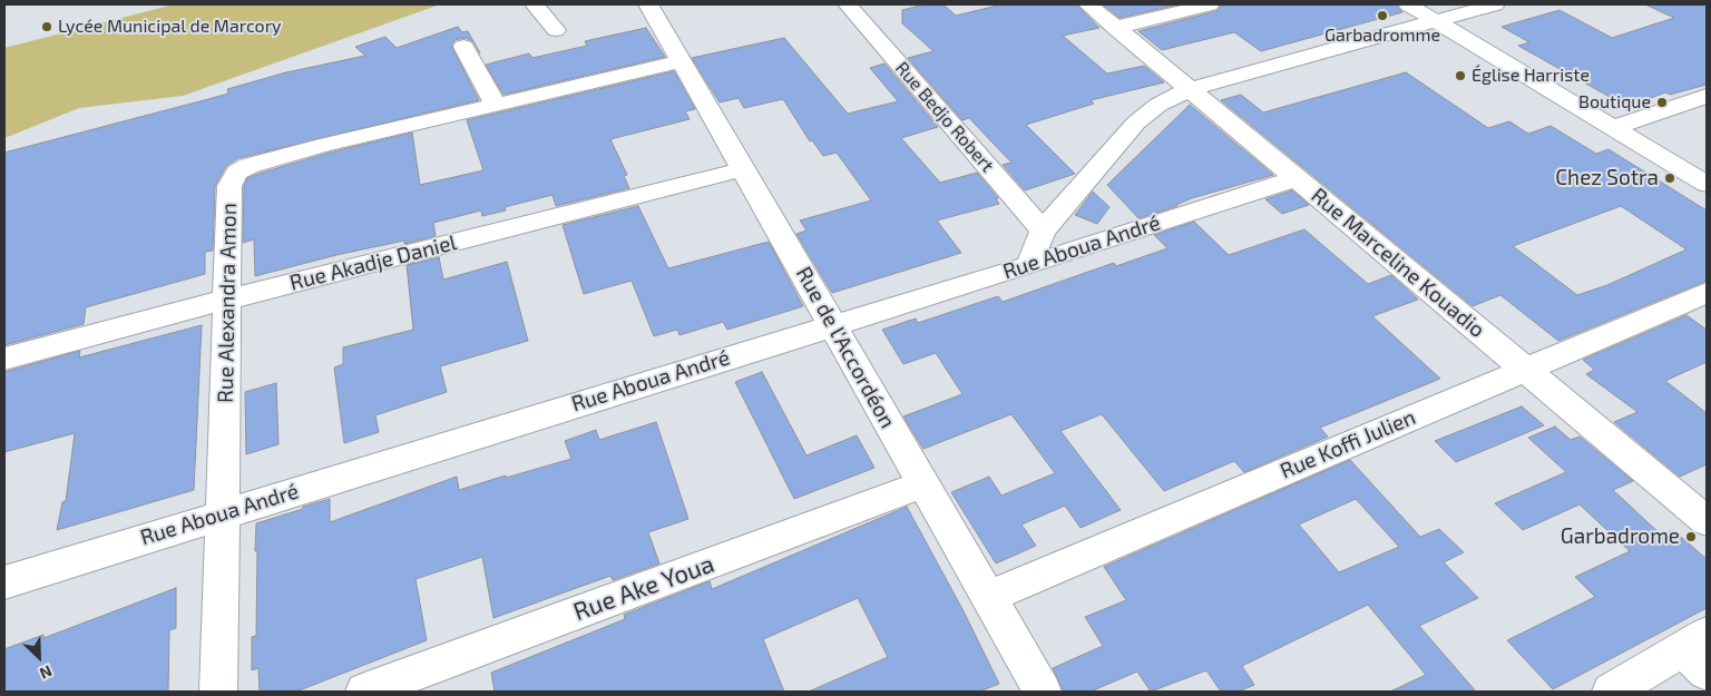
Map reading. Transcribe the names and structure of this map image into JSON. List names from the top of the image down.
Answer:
{
  "streets": {
    "street": [
      "Rue Bedjo Robert",
      "Rue Aboua André",
      "Rue Akadje Daniel",
      "Rue Marceline Kouadio",
      "Rue Alexandra Amon",
      "Rue de l'Accordéon",
      "Rue Koffi Julien",
      "Rue Ake Youa"
    ]
  },
  "crossings": [
    ["Rue Aboua André", "Rue Marceline Kouadio"],
    ["Rue Aboua André", "Rue Alexandra Amon"],
    ["Rue Aboua André", "Rue de l'Accordéon"],
    ["Rue Akadje Daniel", "Rue Alexandra Amon"],
    ["Rue Akadje Daniel", "Rue de l'Accordéon"],
    ["Rue Marceline Kouadio", "Rue Koffi Julien"],
    ["Rue Alexandra Amon", "Rue de l'Accordéon"],
    ["Rue de l'Accordéon", "Rue Koffi Julien"],
    ["Rue de l'Accordéon", "Rue Ake Youa"]
  ],
  "places": [
    "Garbadromme",
    "Lycée Municipal de Marcory",
    "Église Harriste",
    "Boutique",
    "Chez Sotra",
    "Garbadrome"
  ],
  "north": "bottom right"
}
